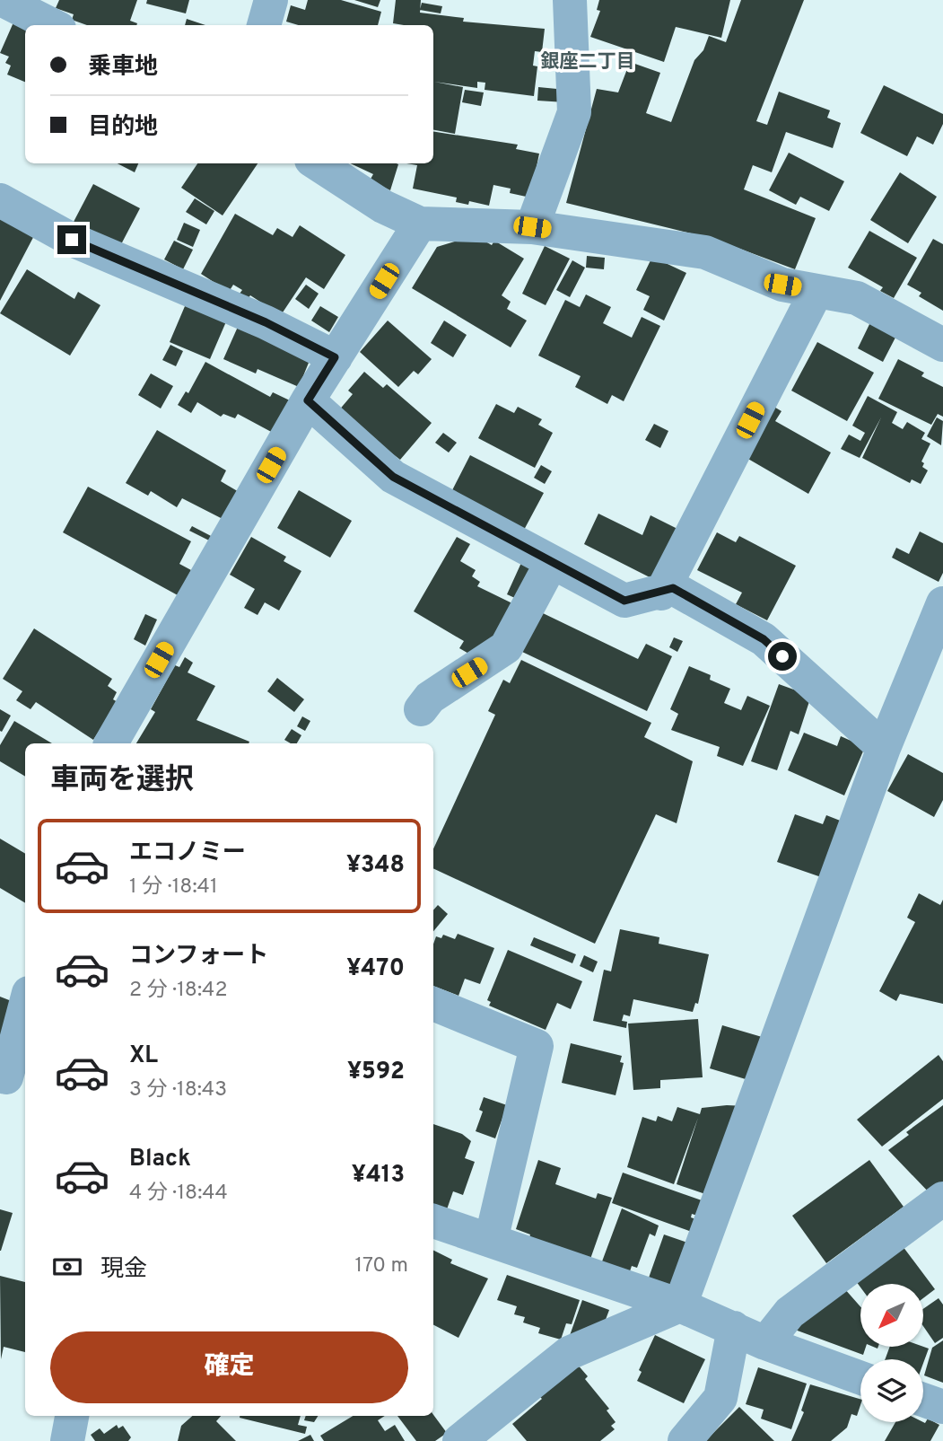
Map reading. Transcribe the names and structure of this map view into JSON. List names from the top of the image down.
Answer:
{
  "districts": ["銀座二丁目"],
  "north": "bottom left",
  "page": {
    "banner": ["乗車地", "目的地"],
    "heading": "車両を選択",
    "list": [
      {
        "name": "エコノミー",
        "note": "1 分 · 18:41",
        "value": "¥348"
      },
      {
        "name": "コンフォート",
        "note": "2 分 · 18:42",
        "value": "¥470"
      },
      {
        "name": "XL",
        "note": "3 分 · 18:43",
        "value": "¥592"
      },
      {
        "name": "Black",
        "note": "4 分 · 18:44",
        "value": "¥413"
      }
    ],
    "pay": ["現金", "170 m"],
    "buttons": "確定"
  }
}
